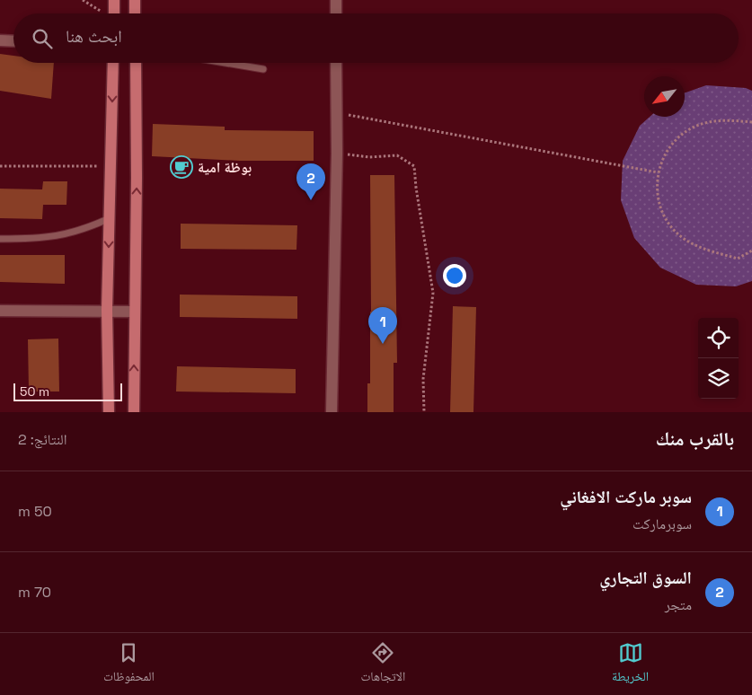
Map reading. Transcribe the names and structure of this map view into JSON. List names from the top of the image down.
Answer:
{
  "places": {
    "cafe": ["بوظة امية"]
  },
  "scale_bar": "50 m",
  "north": "bottom left",
  "page": {
    "search": "ابحث هنا",
    "pins": ["2", "1"],
    "scale": "50 m",
    "heading": ["بالقرب منك", "النتائج: 2"],
    "list": [
      {
        "mark": "1",
        "name": "سوبر ماركت الافغاني",
        "note": "سوبرماركت",
        "value": "50 m"
      },
      {
        "mark": "2",
        "name": "السوق التجاري",
        "note": "متجر",
        "value": "70 m"
      }
    ],
    "nav": ["الخريطة", "الاتجاهات", "المحفوظات"]
  }
}
